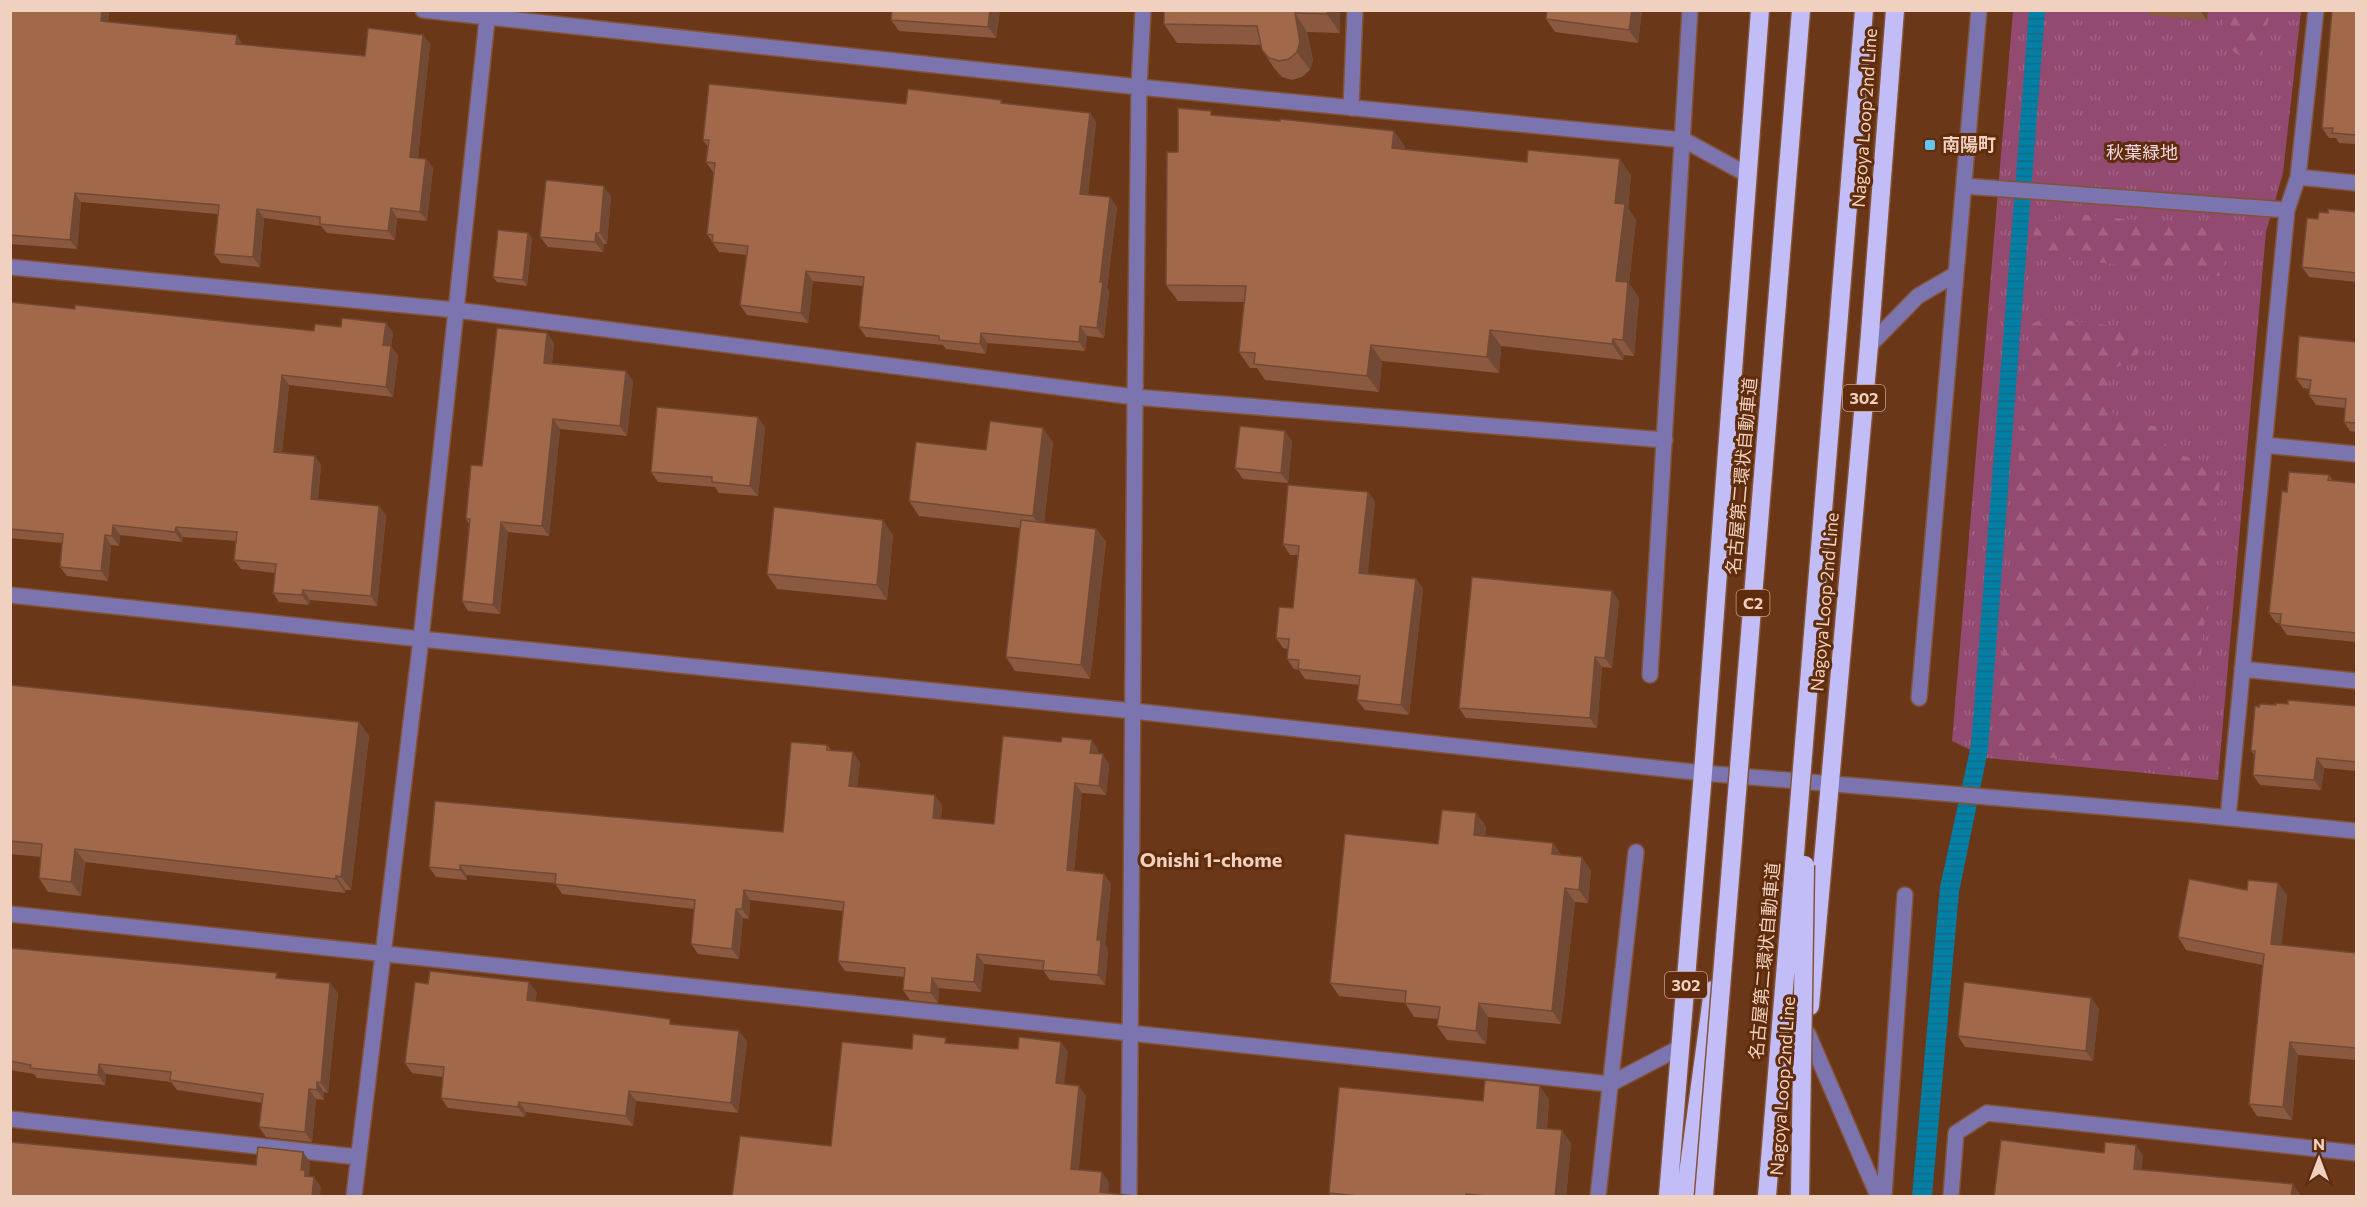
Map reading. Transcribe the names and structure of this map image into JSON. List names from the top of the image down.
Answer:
{
  "streets": {
    "highway": [
      "Nagoya Loop 2nd Line",
      "302",
      "名古屋第二環状自動車道",
      "C2"
    ]
  },
  "districts": ["Onishi 1-chome"],
  "parks": ["秋葉緑地"],
  "places": {
    "transit": ["南陽町"]
  },
  "north": "top"
}
